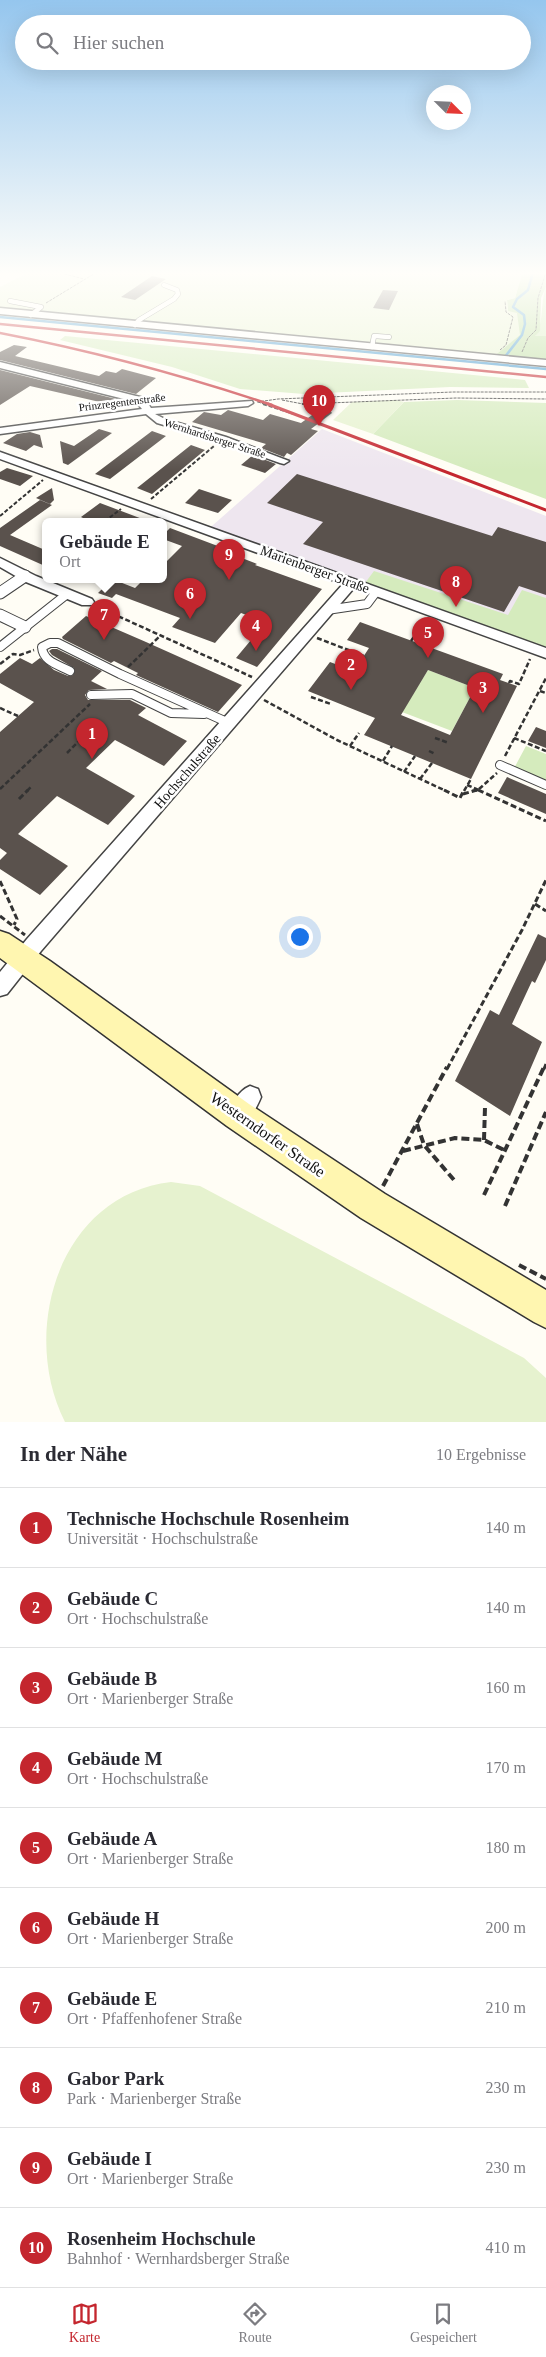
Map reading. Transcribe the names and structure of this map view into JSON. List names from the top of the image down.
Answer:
{
  "streets": {
    "main road": ["Westerndorfer Straße"],
    "street": [
      "Prinzregentenstraße",
      "Wernhardsberger Straße",
      "Marienberger Straße",
      "Hochschulstraße"
    ]
  },
  "crossings": [
    ["Prinzregentenstraße", "Wernhardsberger Straße"],
    ["Marienberger Straße", "Hochschulstraße"],
    ["Hochschulstraße", "Westerndorfer Straße"]
  ],
  "north": "bottom right",
  "page": {
    "search": "Hier suchen",
    "pins": [
      "10",
      "9",
      "8",
      "6",
      "7",
      "4",
      "5",
      "2",
      "3",
      "1"
    ],
    "popup": ["Gebäude E", "Ort"],
    "heading": ["In der Nähe", "10 Ergebnisse"],
    "list": [
      {
        "mark": "1",
        "name": "Technische Hochschule Rosenheim",
        "note": "Universität · Hochschulstraße",
        "value": "140 m"
      },
      {
        "mark": "2",
        "name": "Gebäude C",
        "note": "Ort · Hochschulstraße",
        "value": "140 m"
      },
      {
        "mark": "3",
        "name": "Gebäude B",
        "note": "Ort · Marienberger Straße",
        "value": "160 m"
      },
      {
        "mark": "4",
        "name": "Gebäude M",
        "note": "Ort · Hochschulstraße",
        "value": "170 m"
      },
      {
        "mark": "5",
        "name": "Gebäude A",
        "note": "Ort · Marienberger Straße",
        "value": "180 m"
      },
      {
        "mark": "6",
        "name": "Gebäude H",
        "note": "Ort · Marienberger Straße",
        "value": "200 m"
      },
      {
        "mark": "7",
        "name": "Gebäude E",
        "note": "Ort · Pfaffenhofener Straße",
        "value": "210 m"
      },
      {
        "mark": "8",
        "name": "Gabor Park",
        "note": "Park · Marienberger Straße",
        "value": "230 m"
      },
      {
        "mark": "9",
        "name": "Gebäude I",
        "note": "Ort · Marienberger Straße",
        "value": "230 m"
      },
      {
        "mark": "10",
        "name": "Rosenheim Hochschule",
        "note": "Bahnhof · Wernhardsberger Straße",
        "value": "410 m"
      }
    ],
    "nav": ["Karte", "Route", "Gespeichert"]
  }
}
